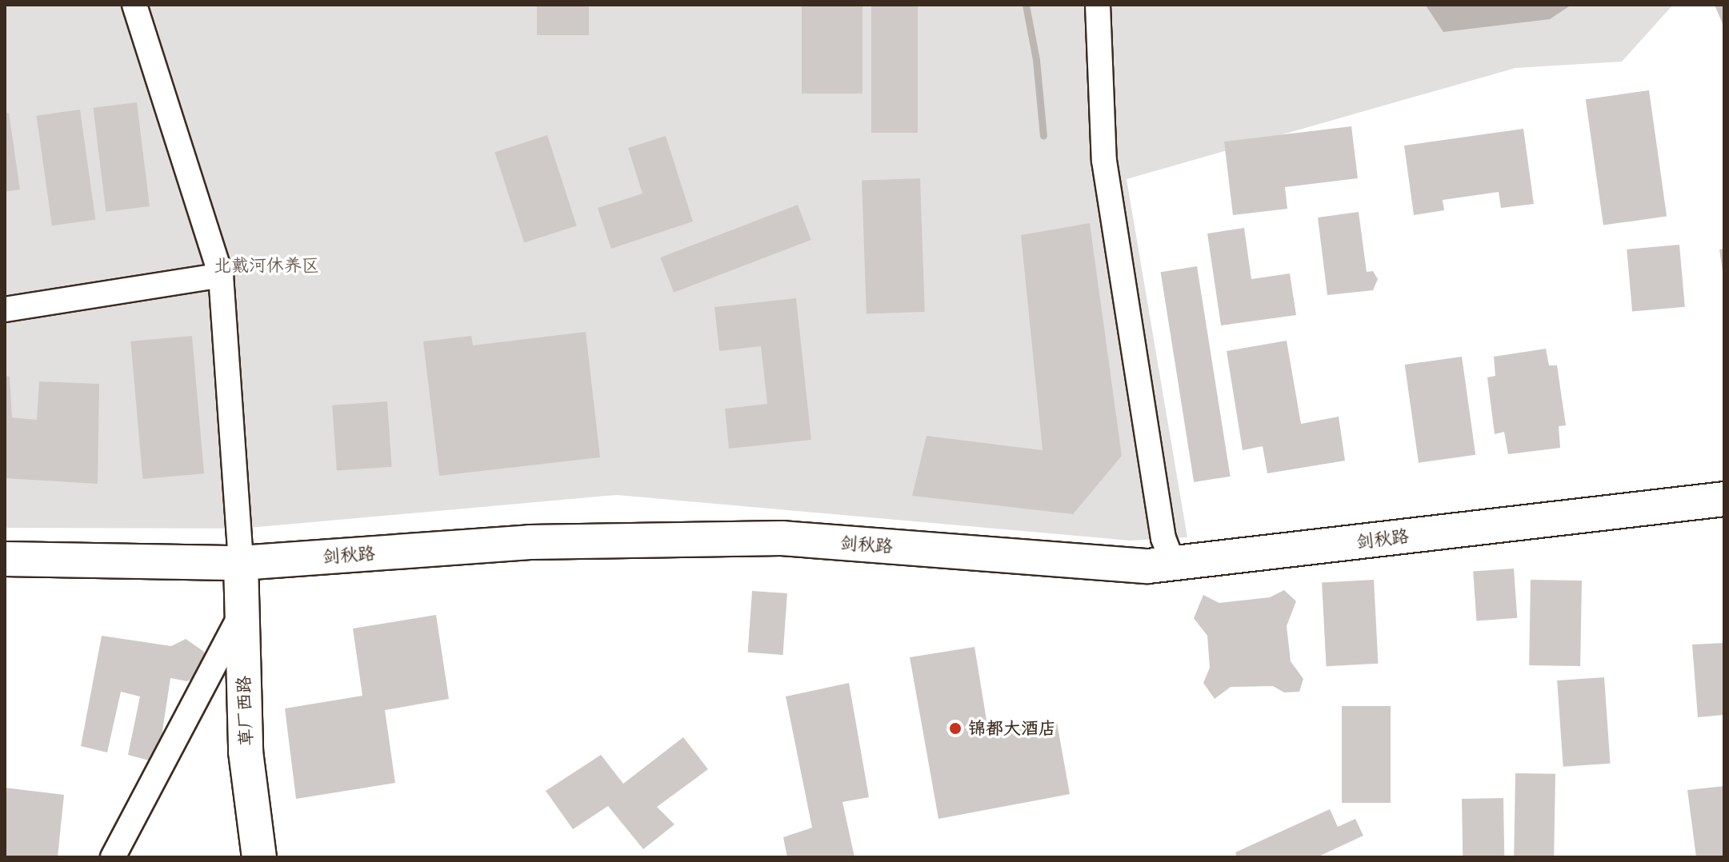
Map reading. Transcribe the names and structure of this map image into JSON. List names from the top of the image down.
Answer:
{
  "streets": {
    "main road": ["剑秋路", "草厂西路"]
  },
  "crossings": [
    ["剑秋路", "草厂西路"]
  ],
  "parks": ["北戴河休养区"],
  "places": ["锦都大酒店"]
}
